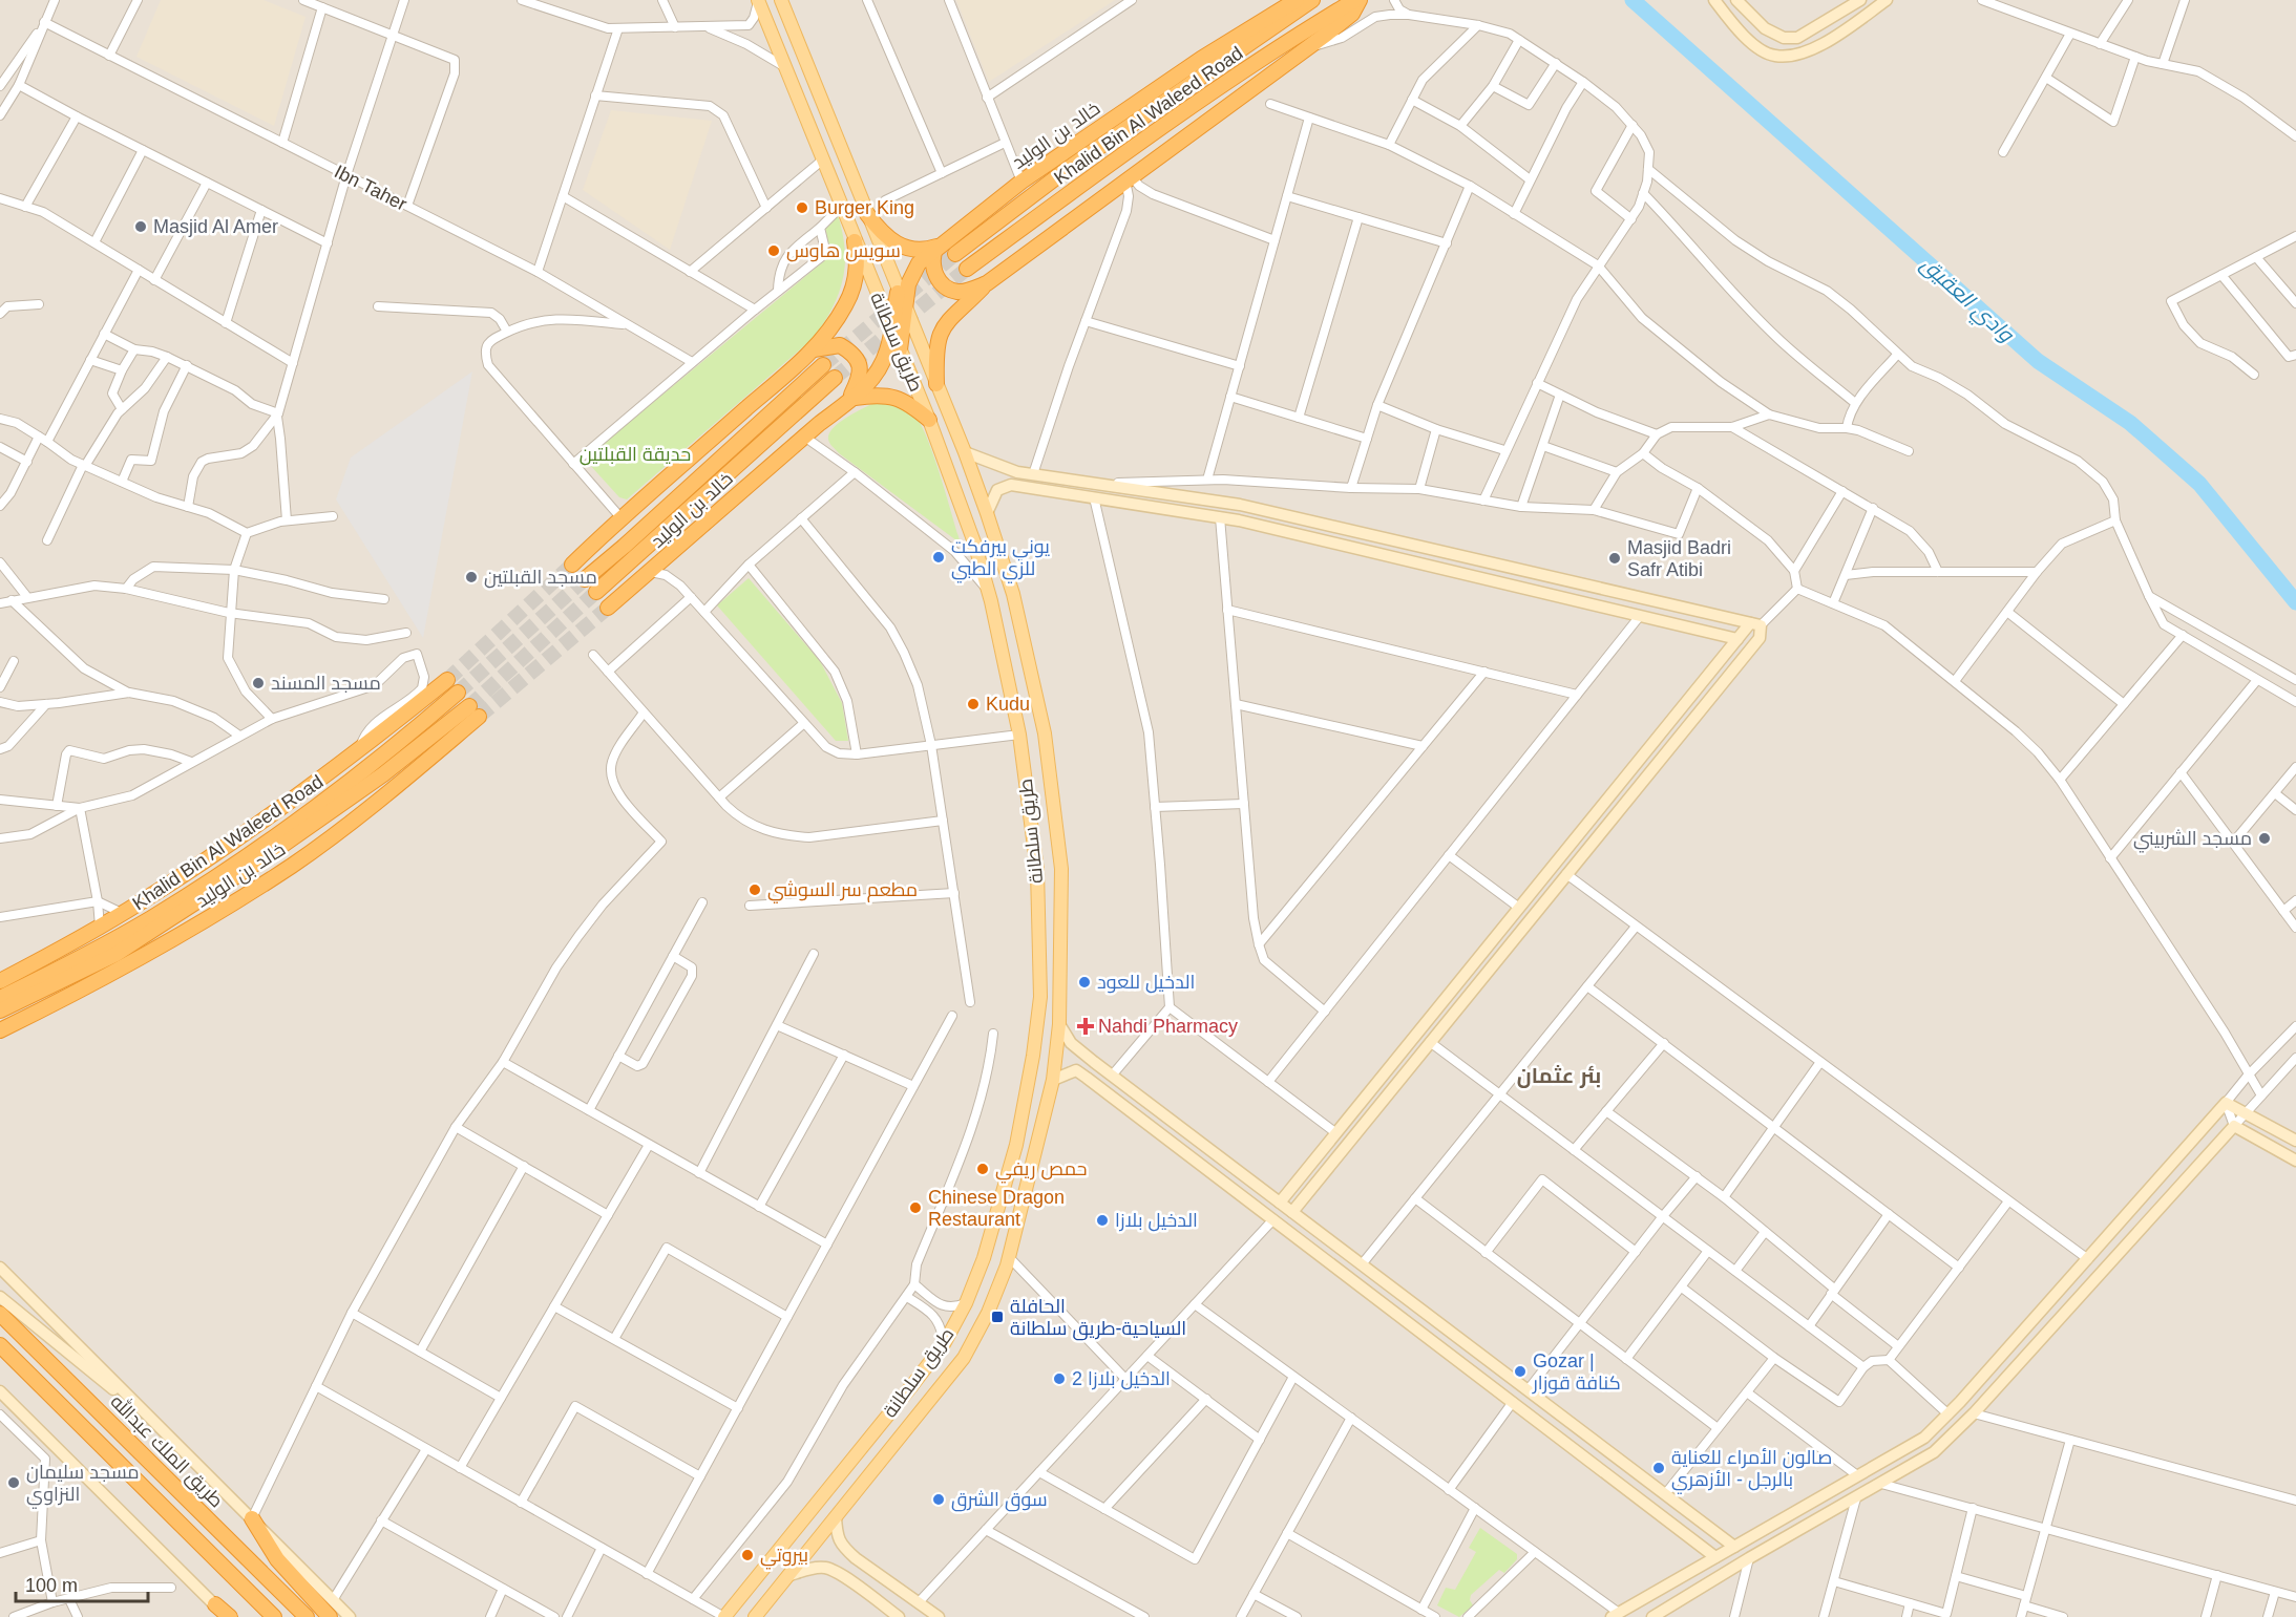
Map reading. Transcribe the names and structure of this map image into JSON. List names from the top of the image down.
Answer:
{
  "streets": {
    "highway": ["Khalid Bin Al Waleed Road", "خالد بن الوليد", "طريق الملك عبدالله"],
    "main road": ["طريق سلطانة"],
    "street": ["Ibn Taher"]
  },
  "crossings": [
    ["Khalid Bin Al Waleed Road", "خالد بن الوليد"],
    ["خالد بن الوليد", "طريق سلطانة"]
  ],
  "districts": ["بئر عثمان"],
  "water": ["وادي العقيق"],
  "parks": ["حدیقة القبلتین"],
  "places": {
    "other": [
      "Burger King",
      "Masjid Al Amer",
      "سويس هاوس",
      "يوني بيرفكت للزي الطبي",
      "Masjid Badri Safr Atibi",
      "مسجد القبلتين",
      "مسجد المسند",
      "Kudu",
      "مسجد الشربيني",
      "مطعم سر السوشي",
      "الدخيل للعود",
      "حمص ريفي",
      "Chinese Dragon Restaurant",
      "الدخیل بلازا",
      "Gozar | كنافة قوزار",
      "الدخیل بلازا 2",
      "صالون الأمراء للعناية بالرجل - الأزهري",
      "مسجد سليمان النزاوي",
      "سوق الشرق",
      "بيروتي"
    ],
    "health": ["Nahdi Pharmacy"],
    "transit": ["الحافلة السياحية-طريق سلطانة"]
  },
  "scale_bar": "100 m"
}
